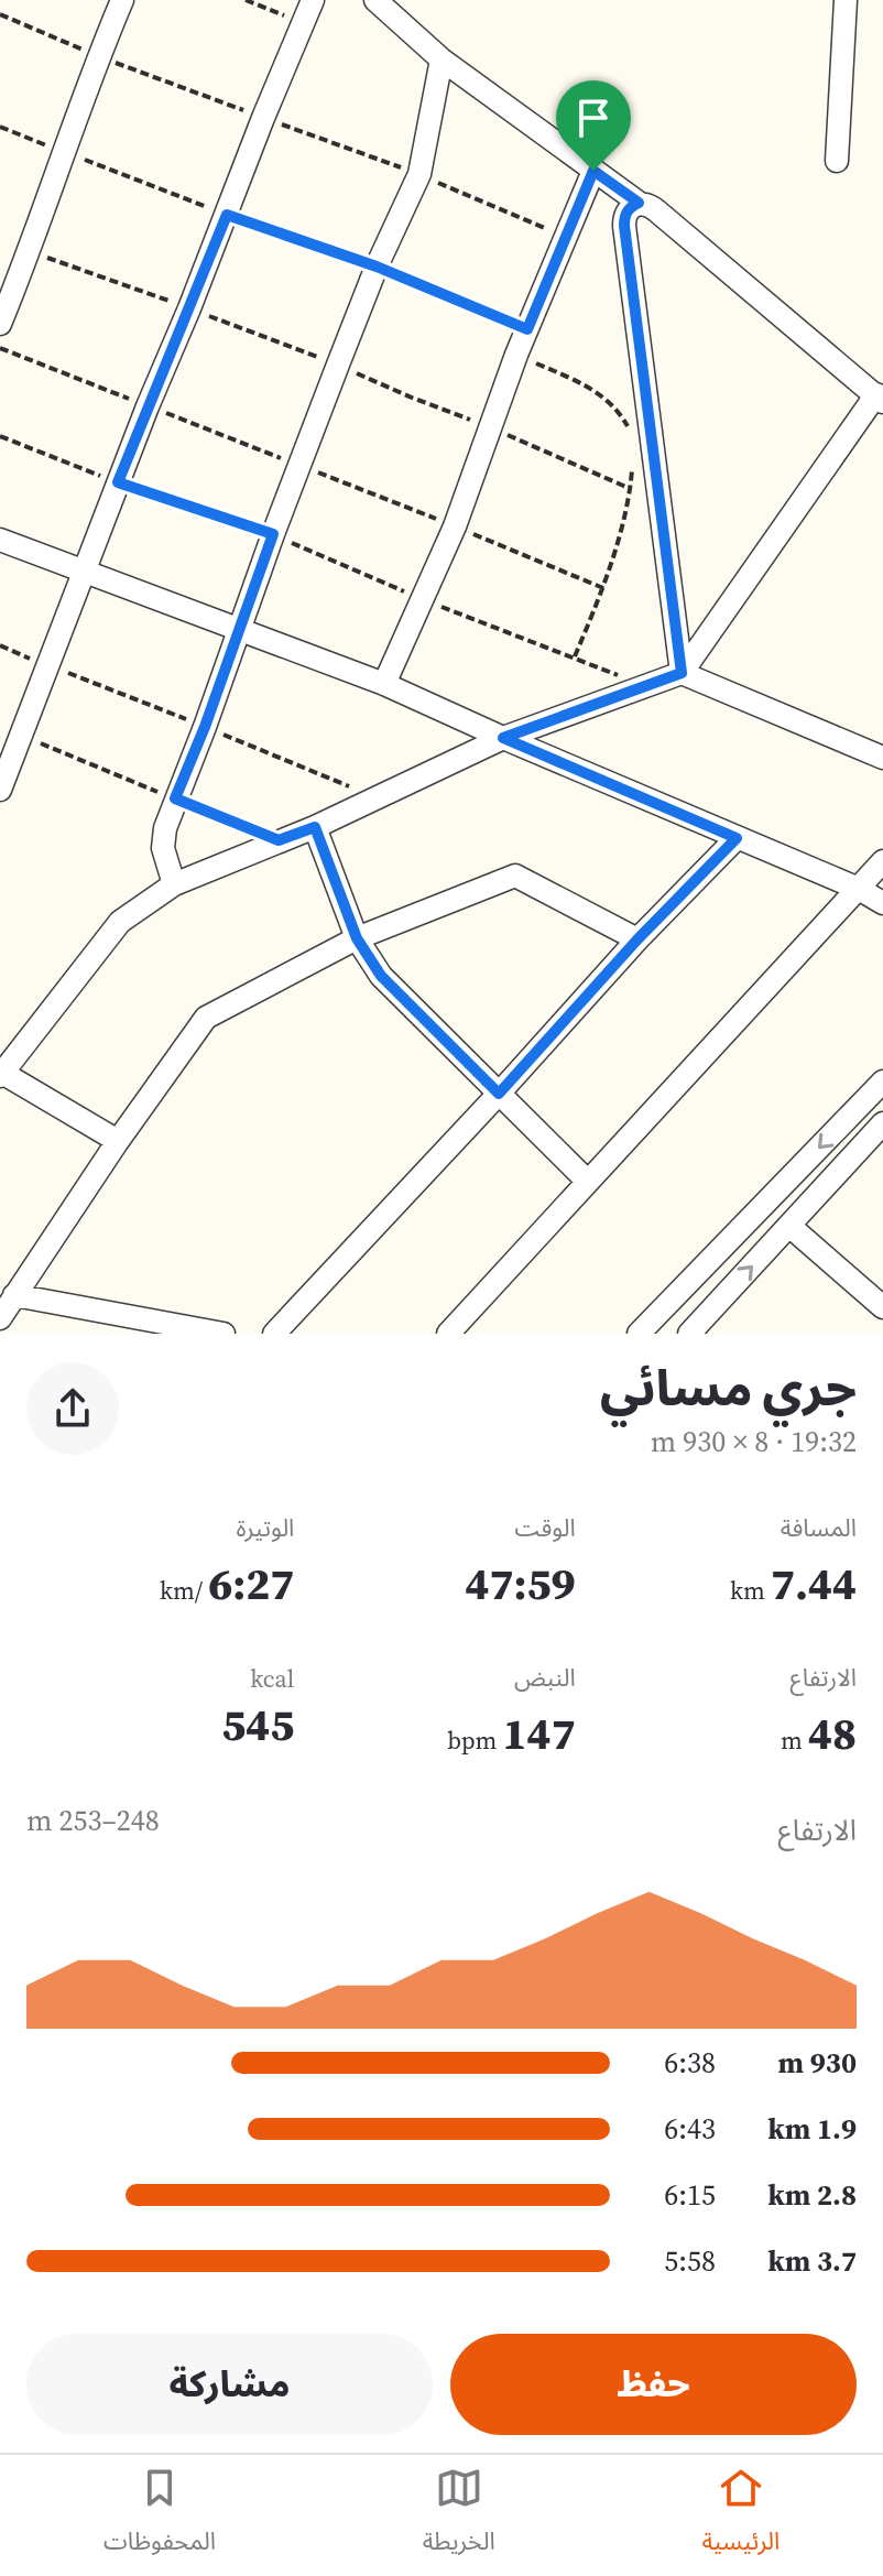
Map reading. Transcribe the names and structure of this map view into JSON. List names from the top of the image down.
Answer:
{
  "page": {
    "heading": ["جري مسائي", "19:32 · 8 × 930 m"],
    "stats": [
      ["المسافة", "7.44 km"],
      ["الوقت", "47:59"],
      ["الوتيرة", "6:27 /km"],
      ["الارتفاع", "48 m"],
      ["النبض", "147 bpm"],
      ["kcal", "545"]
    ],
    "chart": ["الارتفاع", "248–253 m"],
    "list": [
      {
        "name": "930 m",
        "note": "6:38"
      },
      {
        "name": "1.9 km",
        "note": "6:43"
      },
      {
        "name": "2.8 km",
        "note": "6:15"
      },
      {
        "name": "3.7 km",
        "note": "5:58"
      }
    ],
    "buttons": ["حفظ", "مشاركة"],
    "tabs": ["الرئيسية", "الخريطة", "المحفوظات"]
  }
}
